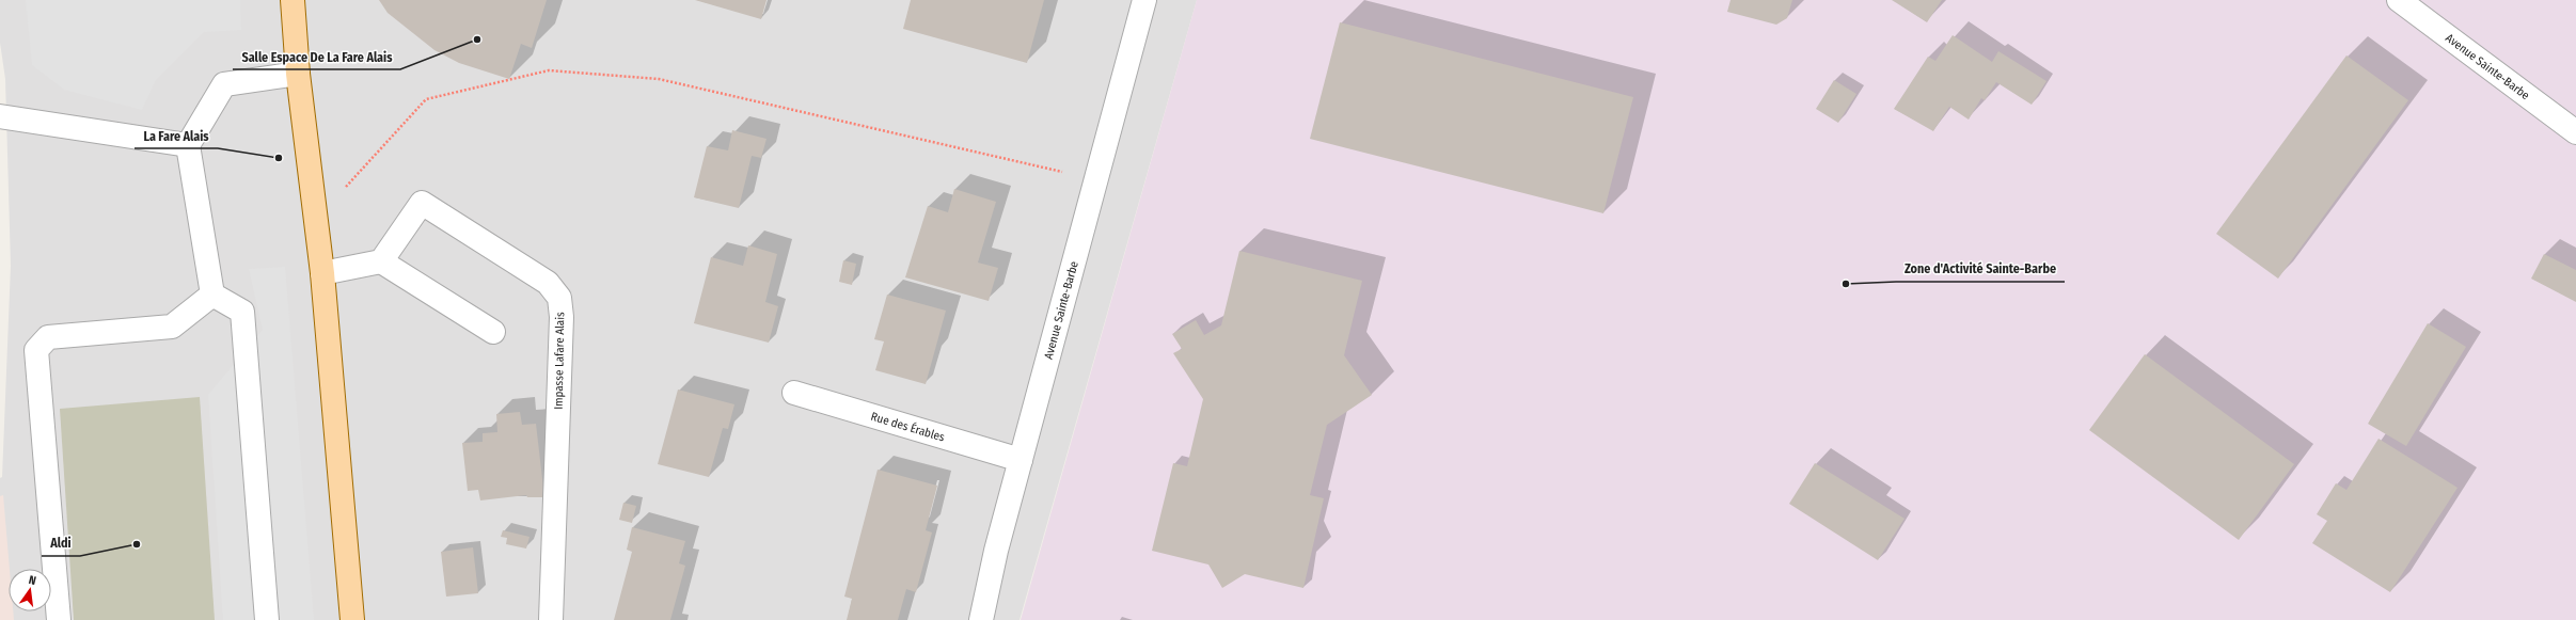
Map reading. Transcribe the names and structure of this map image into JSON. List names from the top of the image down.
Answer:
{
  "streets": {
    "street": ["Avenue Sainte-Barbe", "Impasse Lafare Alais", "Rue des Érables"]
  },
  "crossings": [
    ["Avenue Sainte-Barbe", "Rue des Érables"]
  ],
  "places": [
    "Salle Espace De La Fare Alais",
    "La Fare Alais",
    "Zone d'Activité Sainte-Barbe",
    "Aldi"
  ],
  "north": "top"
}
